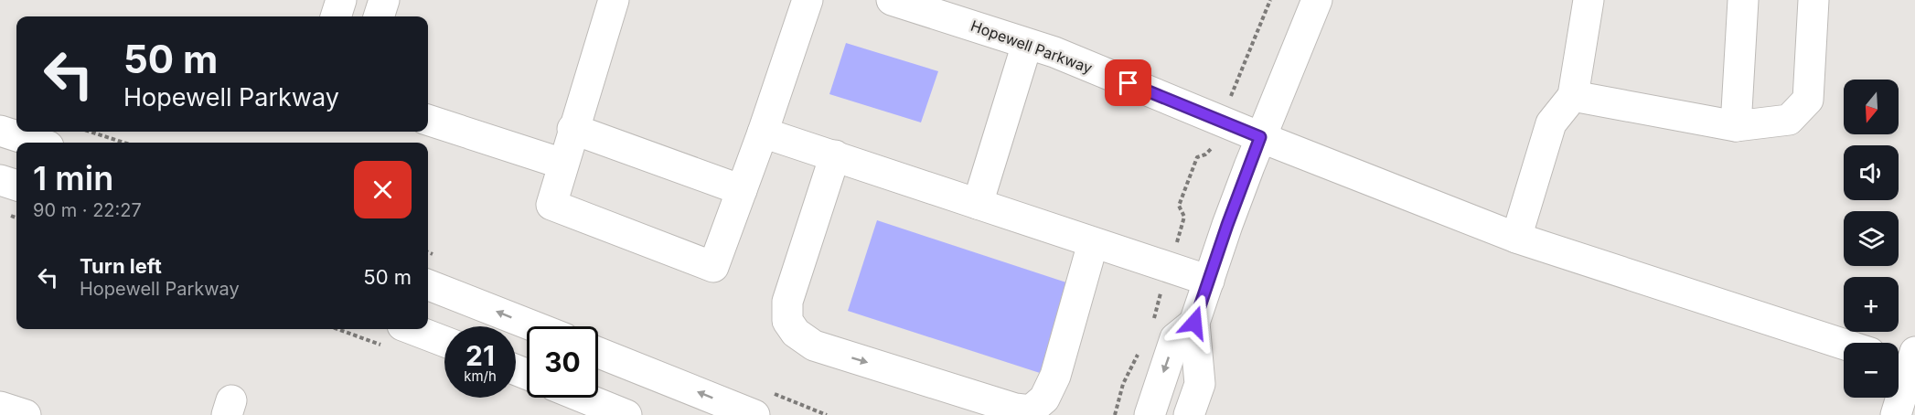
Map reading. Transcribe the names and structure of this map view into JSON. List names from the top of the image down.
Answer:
{
  "streets": {
    "street": ["Hopewell Parkway"]
  },
  "north": "bottom",
  "page": {
    "turn": ["50 m", "Hopewell Parkway"],
    "map_buttons": ["+", "−"],
    "heading": ["1 min", "90 m · 22:27"],
    "list": [
      {
        "name": "Turn left",
        "note": "Hopewell Parkway",
        "value": "50 m"
      }
    ],
    "speed": "21 km/h",
    "limit": "30"
  }
}
